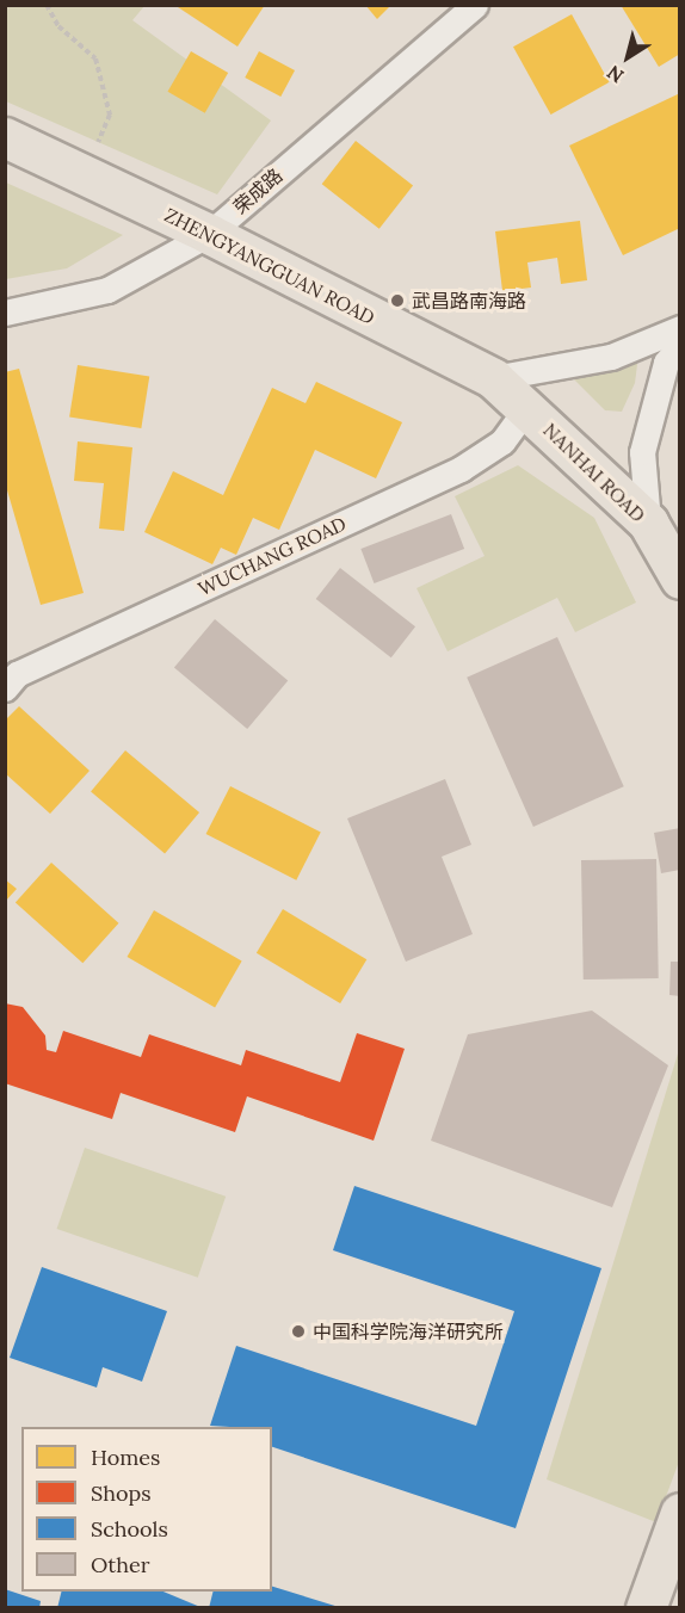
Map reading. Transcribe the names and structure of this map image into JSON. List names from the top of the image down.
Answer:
{
  "streets": {
    "main road": ["ZHENGYANGGUAN ROAD", "NANHAI ROAD"],
    "street": ["荣成路", "WUCHANG ROAD"]
  },
  "crossings": [
    ["荣成路", "ZHENGYANGGUAN ROAD"],
    ["ZHENGYANGGUAN ROAD", "NANHAI ROAD"],
    ["ZHENGYANGGUAN ROAD", "WUCHANG ROAD"],
    ["NANHAI ROAD", "WUCHANG ROAD"]
  ],
  "places": ["武昌路南海路", "中国科学院海洋研究所"],
  "legend": [
    "Homes",
    "Shops",
    "Schools",
    "Other"
  ],
  "north": "bottom left"
}
